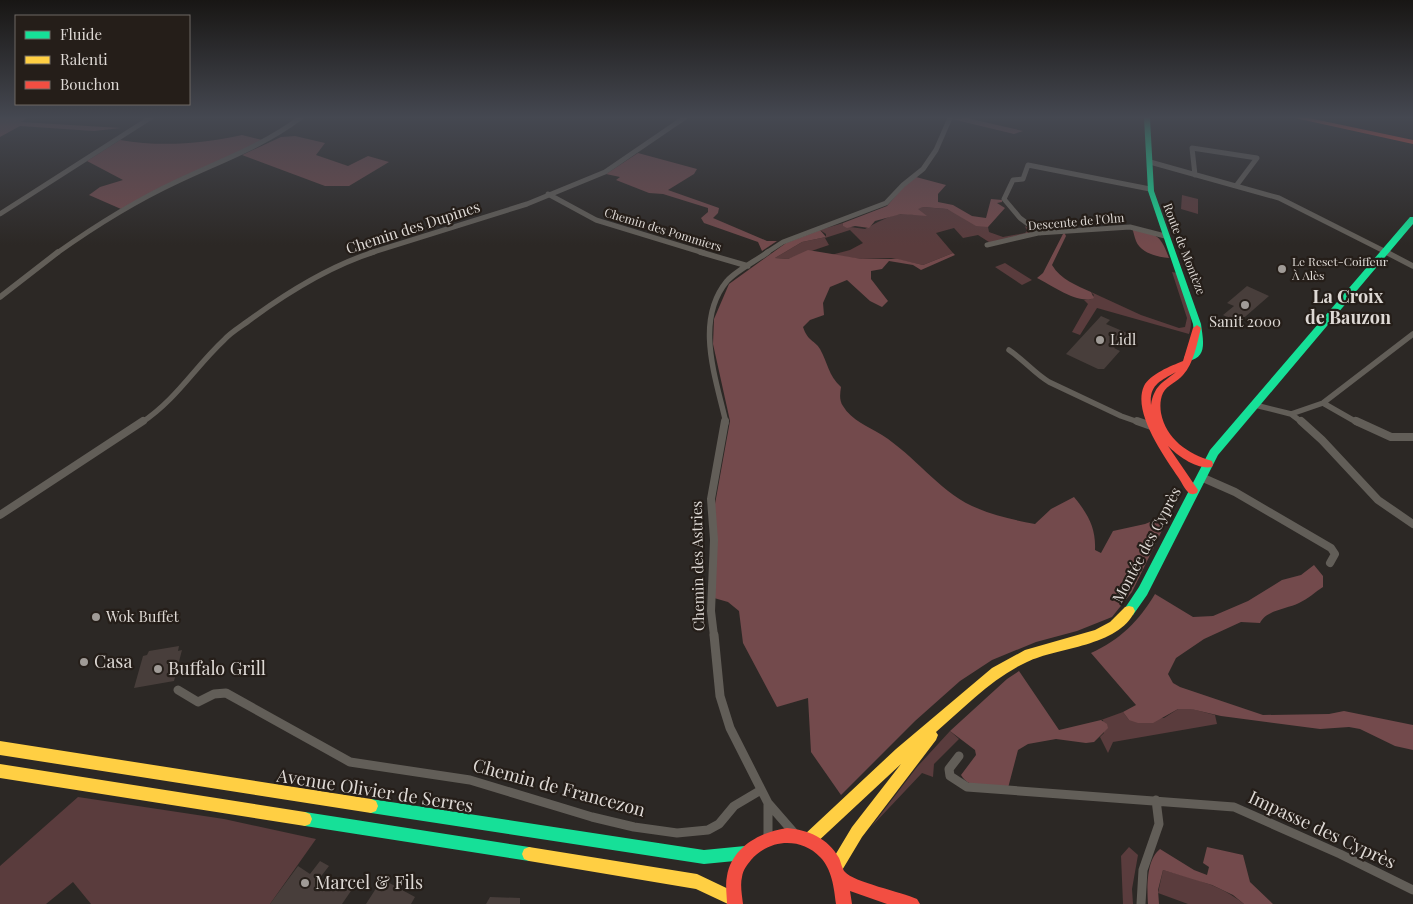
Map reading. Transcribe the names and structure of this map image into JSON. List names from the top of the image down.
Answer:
{
  "streets": {
    "main road": ["Route de Montèze", "Montée des Cyprès", "Avenue Olivier de Serres"],
    "street": [
      "Descente de l'Olm",
      "Chemin des Dupines",
      "Chemin des Pommiers",
      "Chemin des Astries",
      "Chemin de Francezon",
      "Impasse des Cyprès"
    ]
  },
  "crossings": [
    ["Descente de l'Olm", "Route de Montèze"],
    ["Chemin des Dupines", "Chemin des Pommiers"],
    ["Chemin des Pommiers", "Chemin des Astries"],
    ["Route de Montèze", "Montée des Cyprès"],
    ["Chemin des Astries", "Chemin de Francezon"]
  ],
  "districts": ["La Croix de Bauzon"],
  "places": [
    "Le Reset-Coiffeur À Alès",
    "Sanit 2000",
    "Lidl",
    "Wok Buffet",
    "Casa",
    "Buffalo Grill",
    "Marcel & Fils"
  ],
  "legend": ["Fluide", "Ralenti", "Bouchon"]
}
